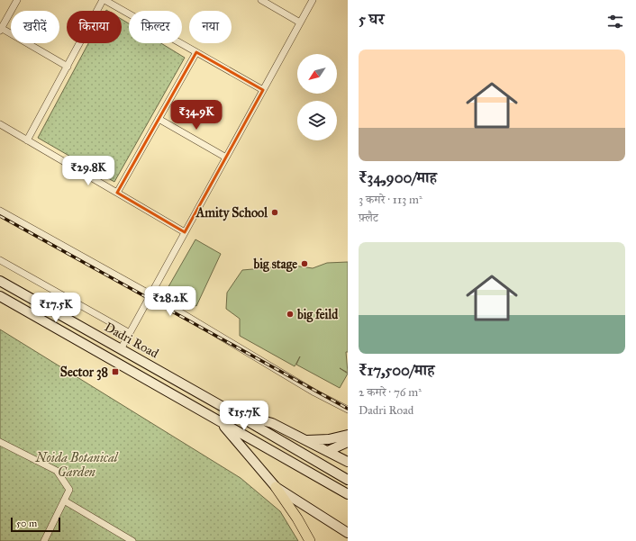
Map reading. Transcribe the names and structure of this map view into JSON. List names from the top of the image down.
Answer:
{
  "streets": {
    "main road": ["Dadri Road"]
  },
  "parks": ["Noida Botanical Garden"],
  "places": {
    "other": ["Amity School", "big stage", "big feild"],
    "transit": ["Sector 38"]
  },
  "scale_bar": "50 m",
  "north": "bottom left",
  "page": {
    "heading": "5 घर",
    "chip": [
      "खरीदें",
      "किराया",
      "फ़िल्टर",
      "नया"
    ],
    "list": [
      {
        "name": "₹34,900/माह",
        "note": "3 कमरे · 113 m² · फ़्लैट"
      },
      {
        "name": "₹17,500/माह",
        "note": "2 कमरे · 76 m² · Dadri Road"
      }
    ],
    "price": [
      "₹34.9K",
      "₹29.8K",
      "₹28.2K",
      "₹17.5K",
      "₹15.7K"
    ],
    "scale": "50 m"
  }
}
